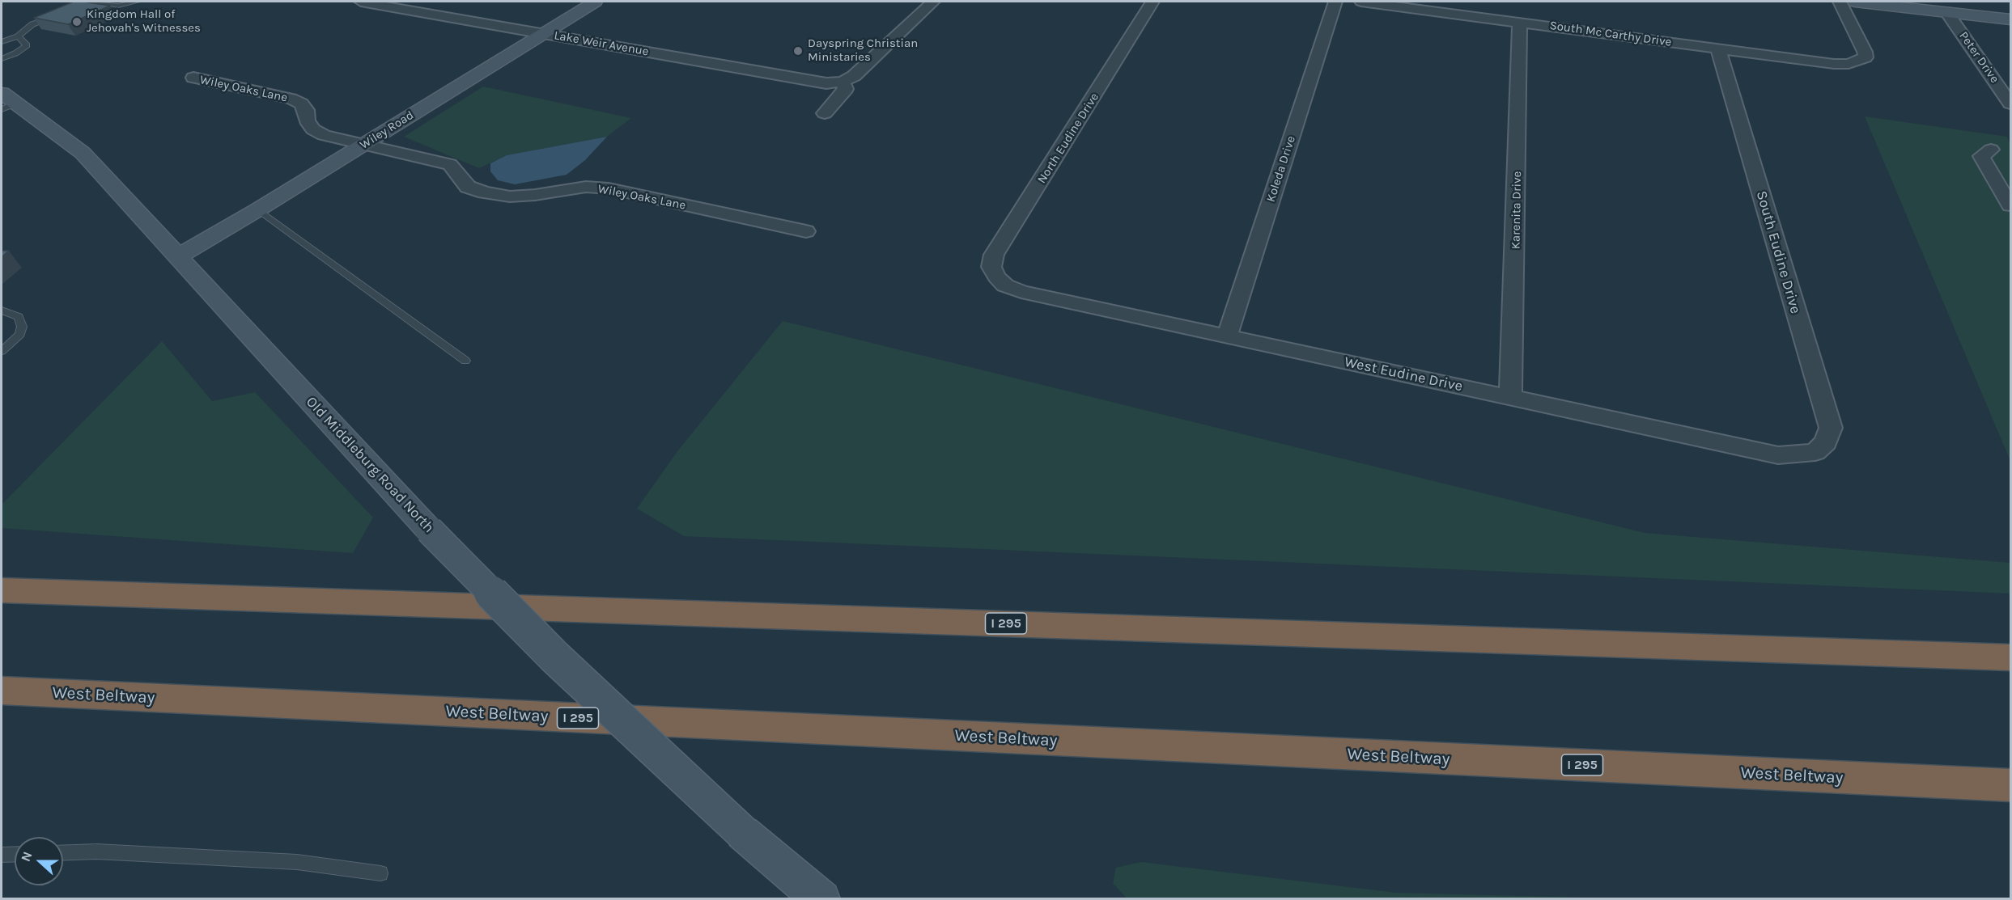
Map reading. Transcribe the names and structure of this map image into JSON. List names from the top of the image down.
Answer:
{
  "streets": {
    "highway": ["I 295", "West Beltway"],
    "main road": ["Wiley Road", "Old Middleburg Road North"],
    "street": [
      "South Mc Carthy Drive",
      "Lake Weir Avenue",
      "Peter Drive",
      "Wiley Oaks Lane",
      "North Eudine Drive",
      "Koleda Drive",
      "Karenita Drive",
      "South Eudine Drive",
      "West Eudine Drive"
    ]
  },
  "crossings": [
    ["South Mc Carthy Drive", "Karenita Drive"],
    ["South Mc Carthy Drive", "South Eudine Drive"],
    ["Lake Weir Avenue", "Wiley Road"],
    ["Wiley Oaks Lane", "Wiley Road"],
    ["Wiley Road", "Old Middleburg Road North"],
    ["North Eudine Drive", "West Eudine Drive"],
    ["Koleda Drive", "West Eudine Drive"],
    ["Karenita Drive", "West Eudine Drive"],
    ["South Eudine Drive", "West Eudine Drive"]
  ],
  "places": ["Kingdom Hall of Jehovah's Witnesses", "Dayspring Christian Ministaries"],
  "north": "left"
}
